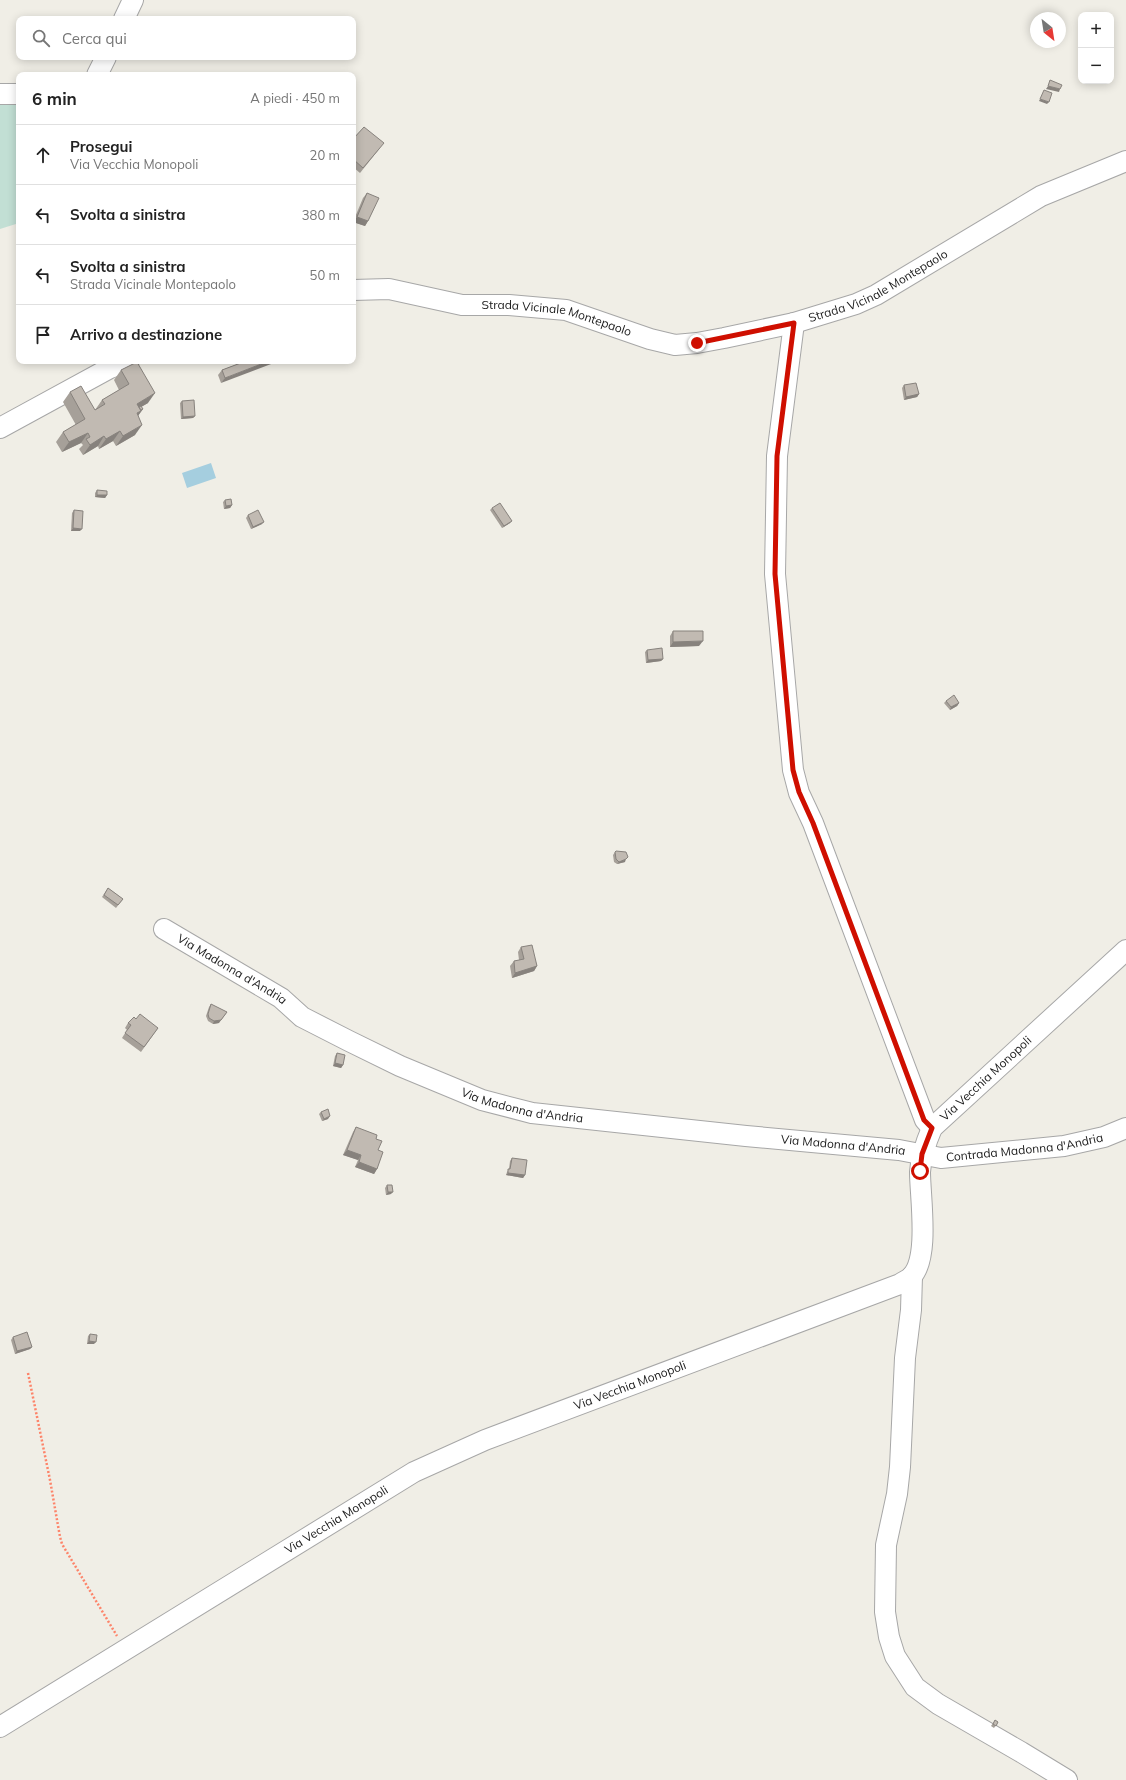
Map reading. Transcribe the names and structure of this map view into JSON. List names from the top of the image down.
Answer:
{
  "streets": {
    "street": [
      "Strada Vicinale Montepaolo",
      "Via Madonna d'Andria",
      "Via Vecchia Monopoli",
      "Contrada Madonna d'Andria"
    ]
  },
  "crossings": [
    ["Via Madonna d'Andria", "Via Vecchia Monopoli"],
    ["Via Madonna d'Andria", "Contrada Madonna d'Andria"],
    ["Via Vecchia Monopoli", "Contrada Madonna d'Andria"]
  ],
  "north": "bottom right",
  "page": {
    "map_buttons": ["+", "−"],
    "search": "Cerca qui",
    "heading": ["6 min", "A piedi · 450 m"],
    "list": [
      ["Prosegui", "Via Vecchia Monopoli", "20 m"],
      ["Svolta a sinistra", "380 m"],
      ["Svolta a sinistra", "Strada Vicinale Montepaolo", "50 m"],
      "Arrivo a destinazione"
    ]
  }
}
